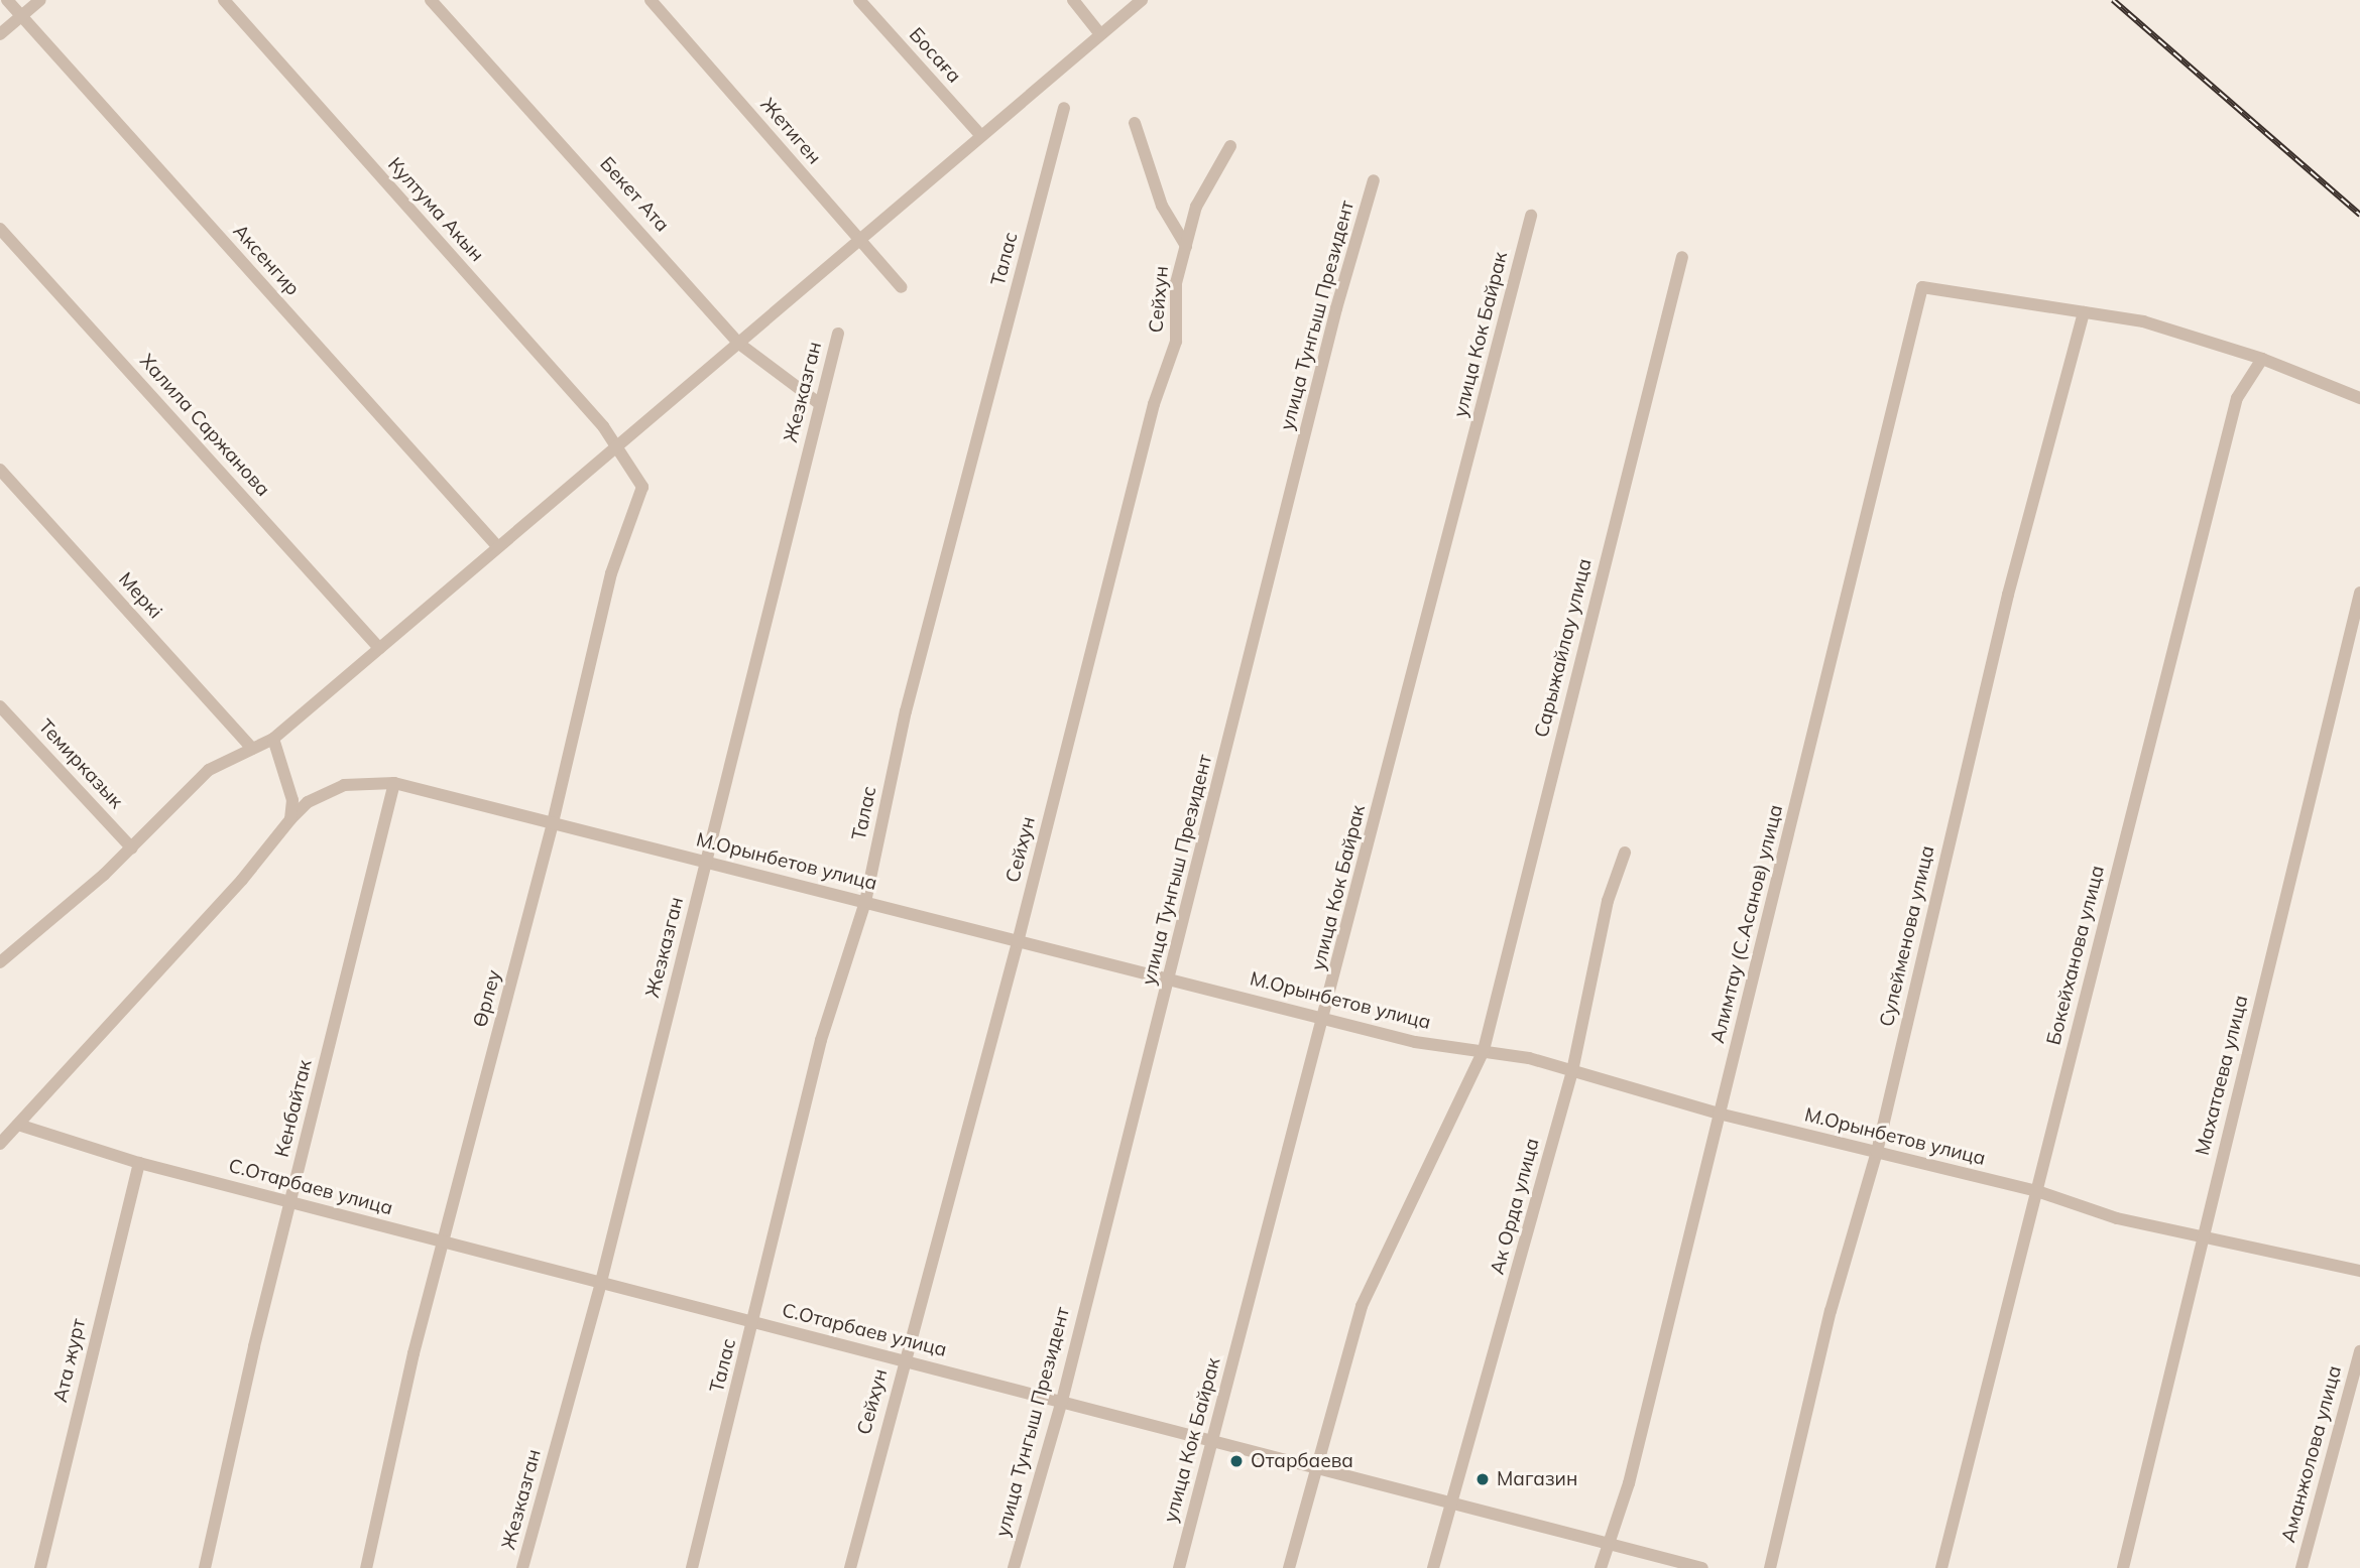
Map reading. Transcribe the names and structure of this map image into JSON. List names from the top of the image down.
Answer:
{
  "streets": {
    "street": [
      "Босаға",
      "Жетиген",
      "Бекет Ата",
      "Култума Акын",
      "Талас",
      "Аксенгир",
      "Сейхун",
      "улица Тунгыш Президент",
      "улица Кок Байрак",
      "Жезказган",
      "Халила Саржанова",
      "Меркі",
      "Сарыжайлау улица",
      "Темирказык",
      "М.Орынбетов улица",
      "Алимтау (С.Асанов) улица",
      "Сулейменова улица",
      "Бокейханова улица",
      "Өрлеу",
      "Махатаева улица",
      "Кенбайтак",
      "С.Отарбаев улица",
      "Ак Орда улица",
      "Ата журт",
      "Аманжолова улица"
    ]
  },
  "crossings": [
    ["Бекет Ата", "Жезказган"],
    ["Култума Акын", "Өрлеу"],
    ["Талас", "М.Орынбетов улица"],
    ["Талас", "С.Отарбаев улица"],
    ["Сейхун", "М.Орынбетов улица"],
    ["Сейхун", "С.Отарбаев улица"],
    ["улица Тунгыш Президент", "М.Орынбетов улица"],
    ["улица Тунгыш Президент", "С.Отарбаев улица"],
    ["улица Кок Байрак", "М.Орынбетов улица"],
    ["улица Кок Байрак", "С.Отарбаев улица"],
    ["Жезказган", "М.Орынбетов улица"],
    ["Жезказган", "С.Отарбаев улица"],
    ["Сарыжайлау улица", "М.Орынбетов улица"],
    ["Сарыжайлау улица", "С.Отарбаев улица"],
    ["М.Орынбетов улица", "Алимтау (С.Асанов) улица"],
    ["М.Орынбетов улица", "Сулейменова улица"],
    ["М.Орынбетов улица", "Бокейханова улица"],
    ["М.Орынбетов улица", "Өрлеу"],
    ["М.Орынбетов улица", "Махатаева улица"],
    ["М.Орынбетов улица", "Кенбайтак"],
    ["М.Орынбетов улица", "С.Отарбаев улица"],
    ["М.Орынбетов улица", "Ак Орда улица"],
    ["Алимтау (С.Асанов) улица", "Сулейменова улица"],
    ["Алимтау (С.Асанов) улица", "С.Отарбаев улица"],
    ["Өрлеу", "С.Отарбаев улица"],
    ["Кенбайтак", "С.Отарбаев улица"],
    ["С.Отарбаев улица", "Ак Орда улица"],
    ["С.Отарбаев улица", "Ата журт"]
  ],
  "places": ["Отарбаева", "Магазин"]
}
